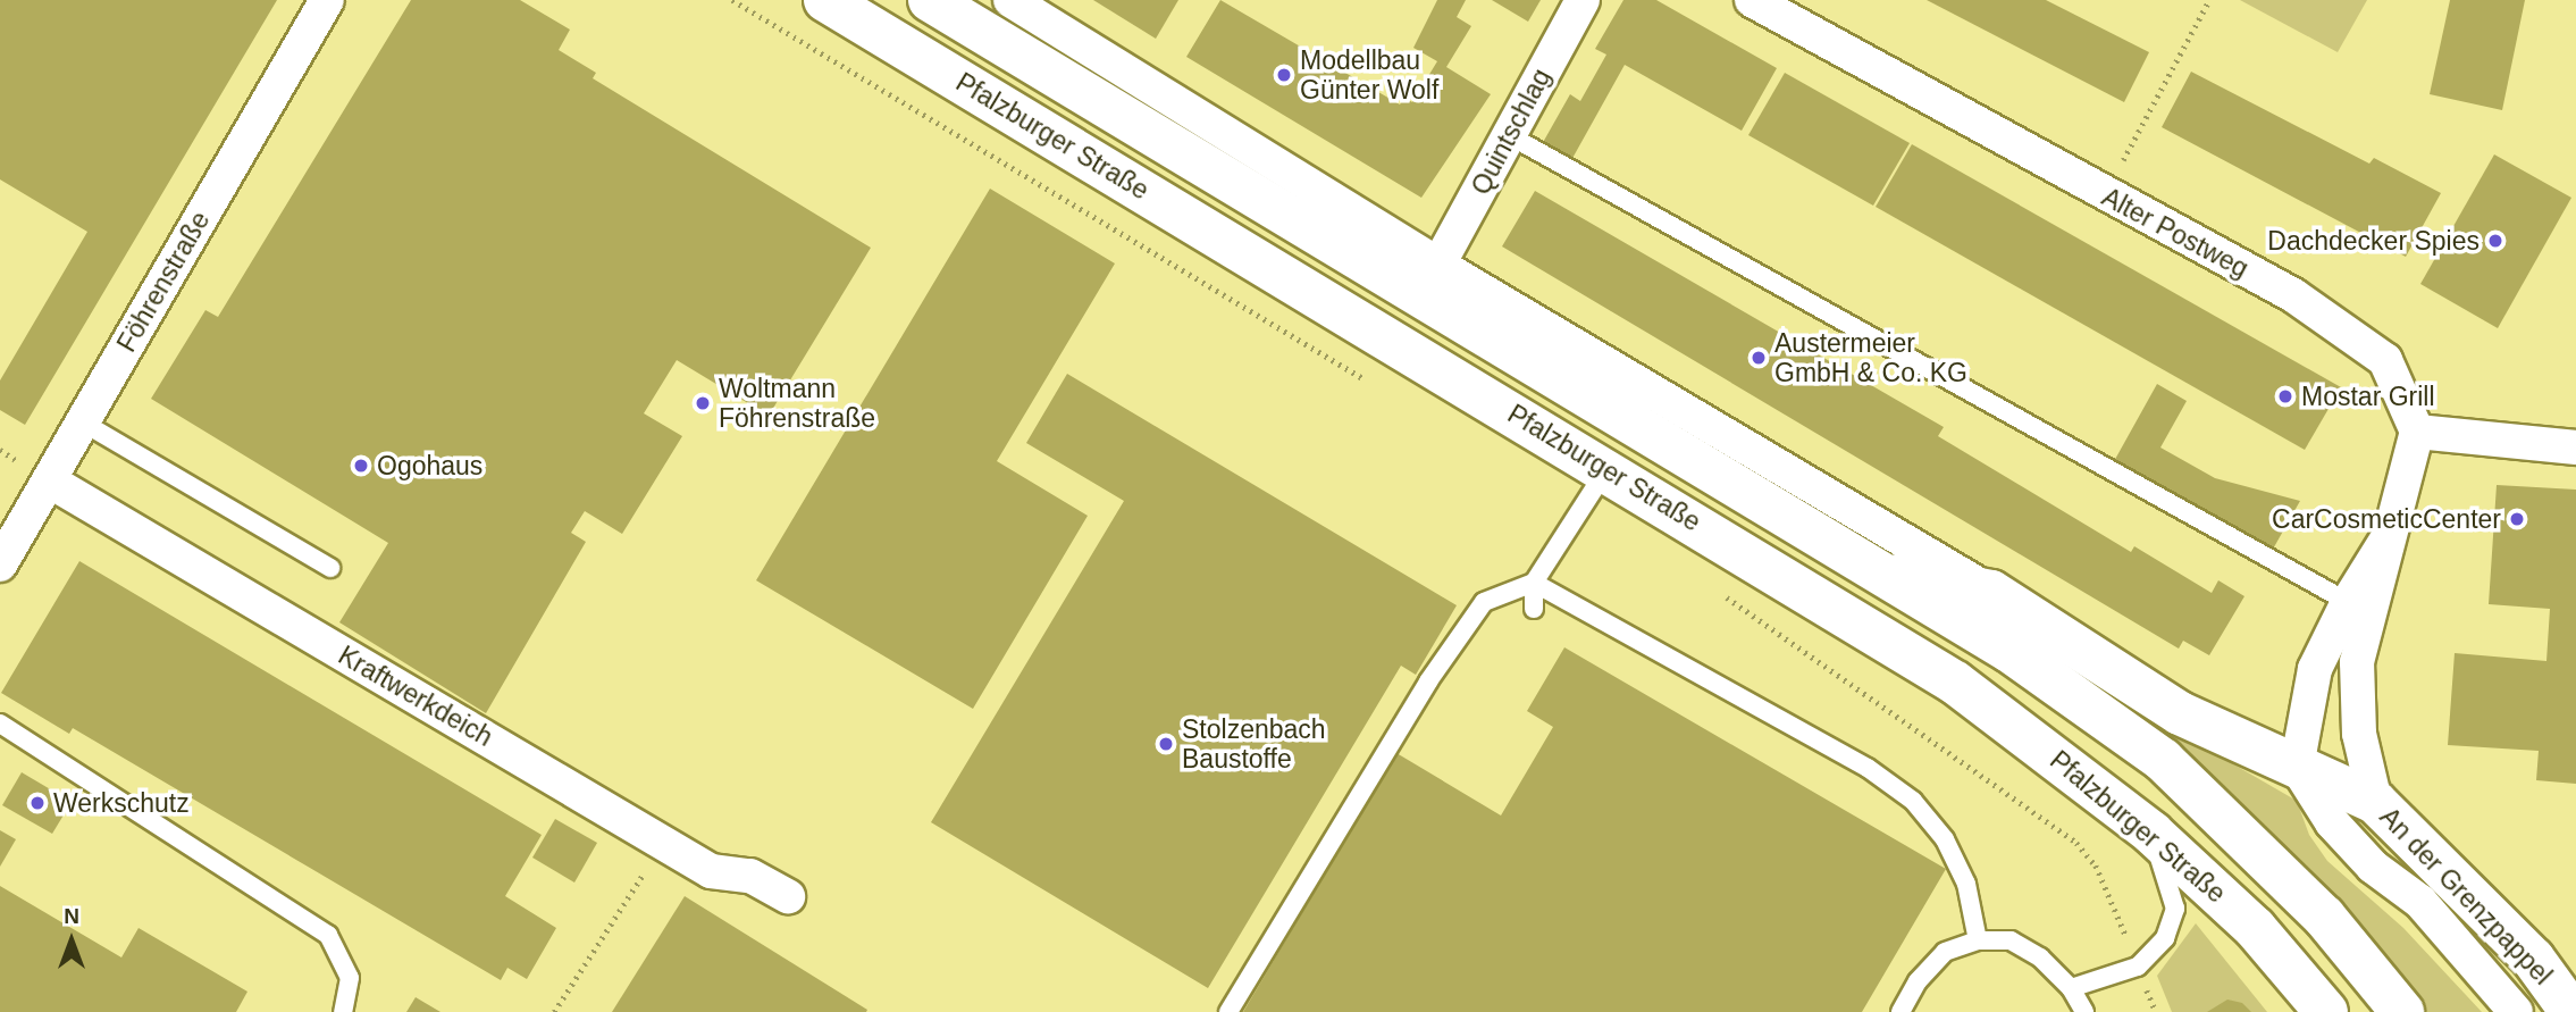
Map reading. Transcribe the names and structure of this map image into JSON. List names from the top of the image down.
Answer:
{
  "streets": {
    "main road": ["Pfalzburger Straße", "An der Grenzpappel"],
    "street": [
      "Quintschlag",
      "Alter Postweg",
      "Föhrenstraße",
      "Kraftwerkdeich"
    ]
  },
  "crossings": [
    ["Quintschlag", "Pfalzburger Straße"],
    ["Pfalzburger Straße", "An der Grenzpappel"],
    ["Alter Postweg", "An der Grenzpappel"],
    ["Föhrenstraße", "Kraftwerkdeich"]
  ],
  "places": [
    "Modellbau Günter Wolf",
    "Dachdecker Spies",
    "Austermeier GmbH & Co. KG",
    "Mostar Grill",
    "Woltmann Föhrenstraße",
    "Ogohaus",
    "CarCosmeticCenter",
    "Stolzenbach Baustoffe",
    "Werkschutz"
  ],
  "north": "top"
}
